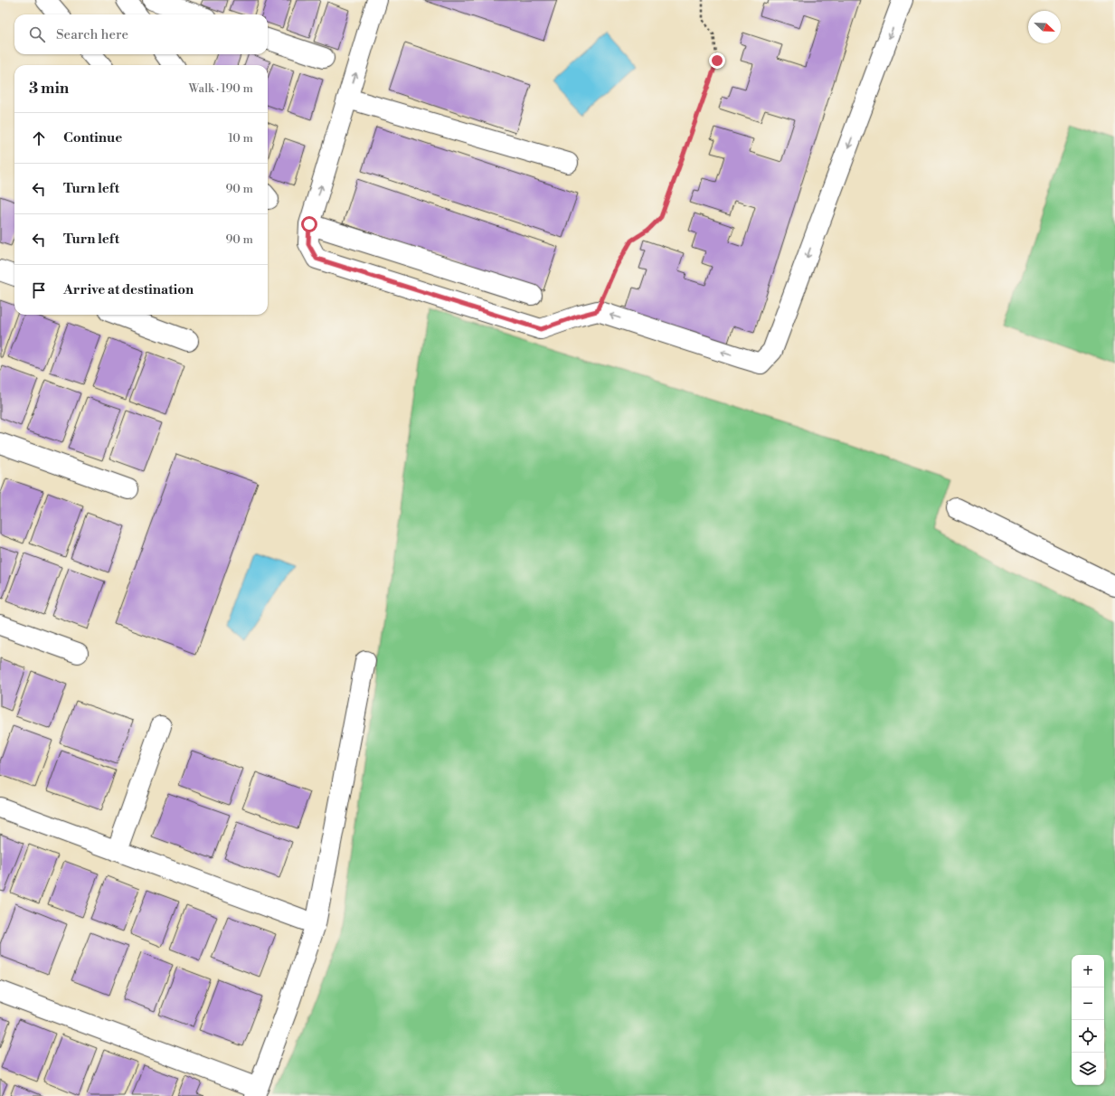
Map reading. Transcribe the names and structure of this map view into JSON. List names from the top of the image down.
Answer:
{
  "north": "bottom right",
  "page": {
    "search": "Search here",
    "heading": ["3 min", "Walk · 190 m"],
    "list": [
      ["Continue", "10 m"],
      ["Turn left", "90 m"],
      ["Turn left", "90 m"],
      "Arrive at destination"
    ],
    "map_buttons": ["+", "−"]
  }
}
